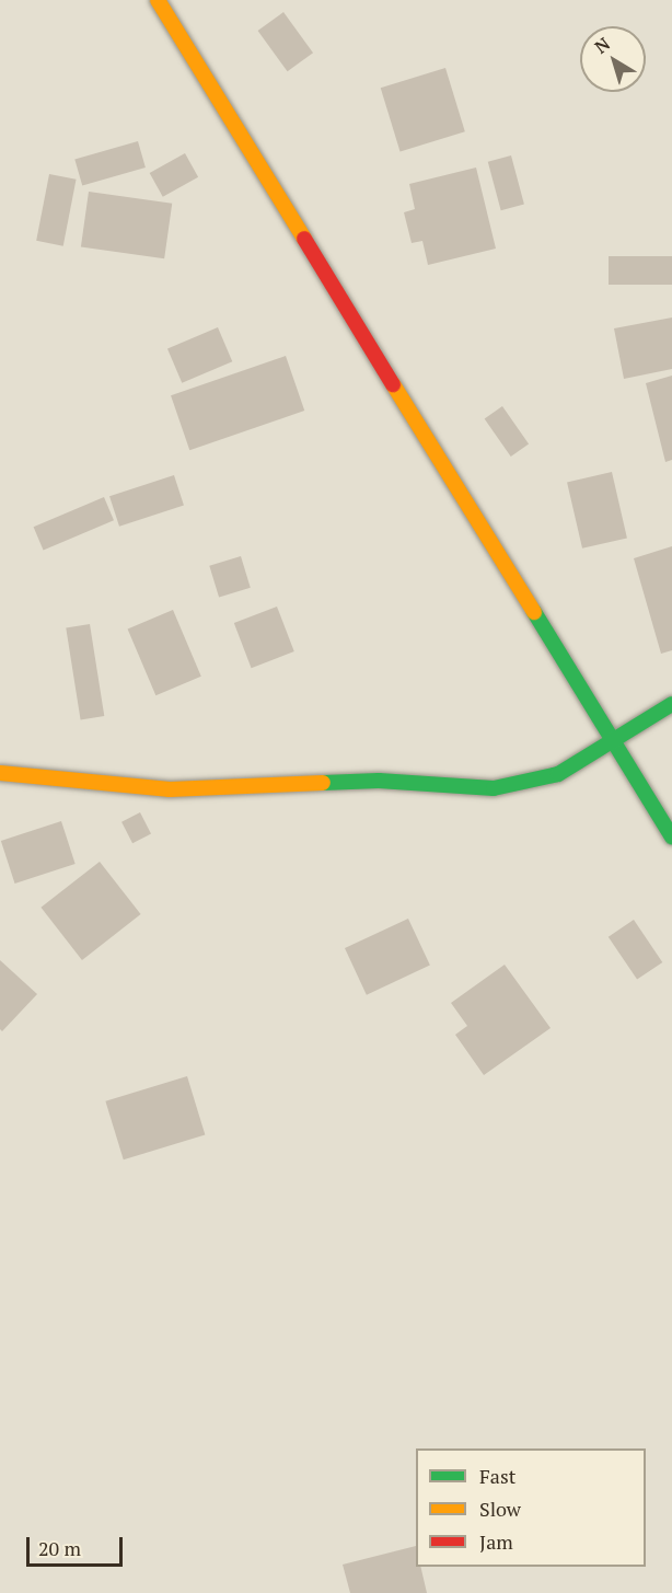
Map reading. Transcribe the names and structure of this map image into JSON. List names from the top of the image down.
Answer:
{
  "legend": ["Fast", "Slow", "Jam"],
  "scale_bar": "20 m",
  "north": "top left"
}
